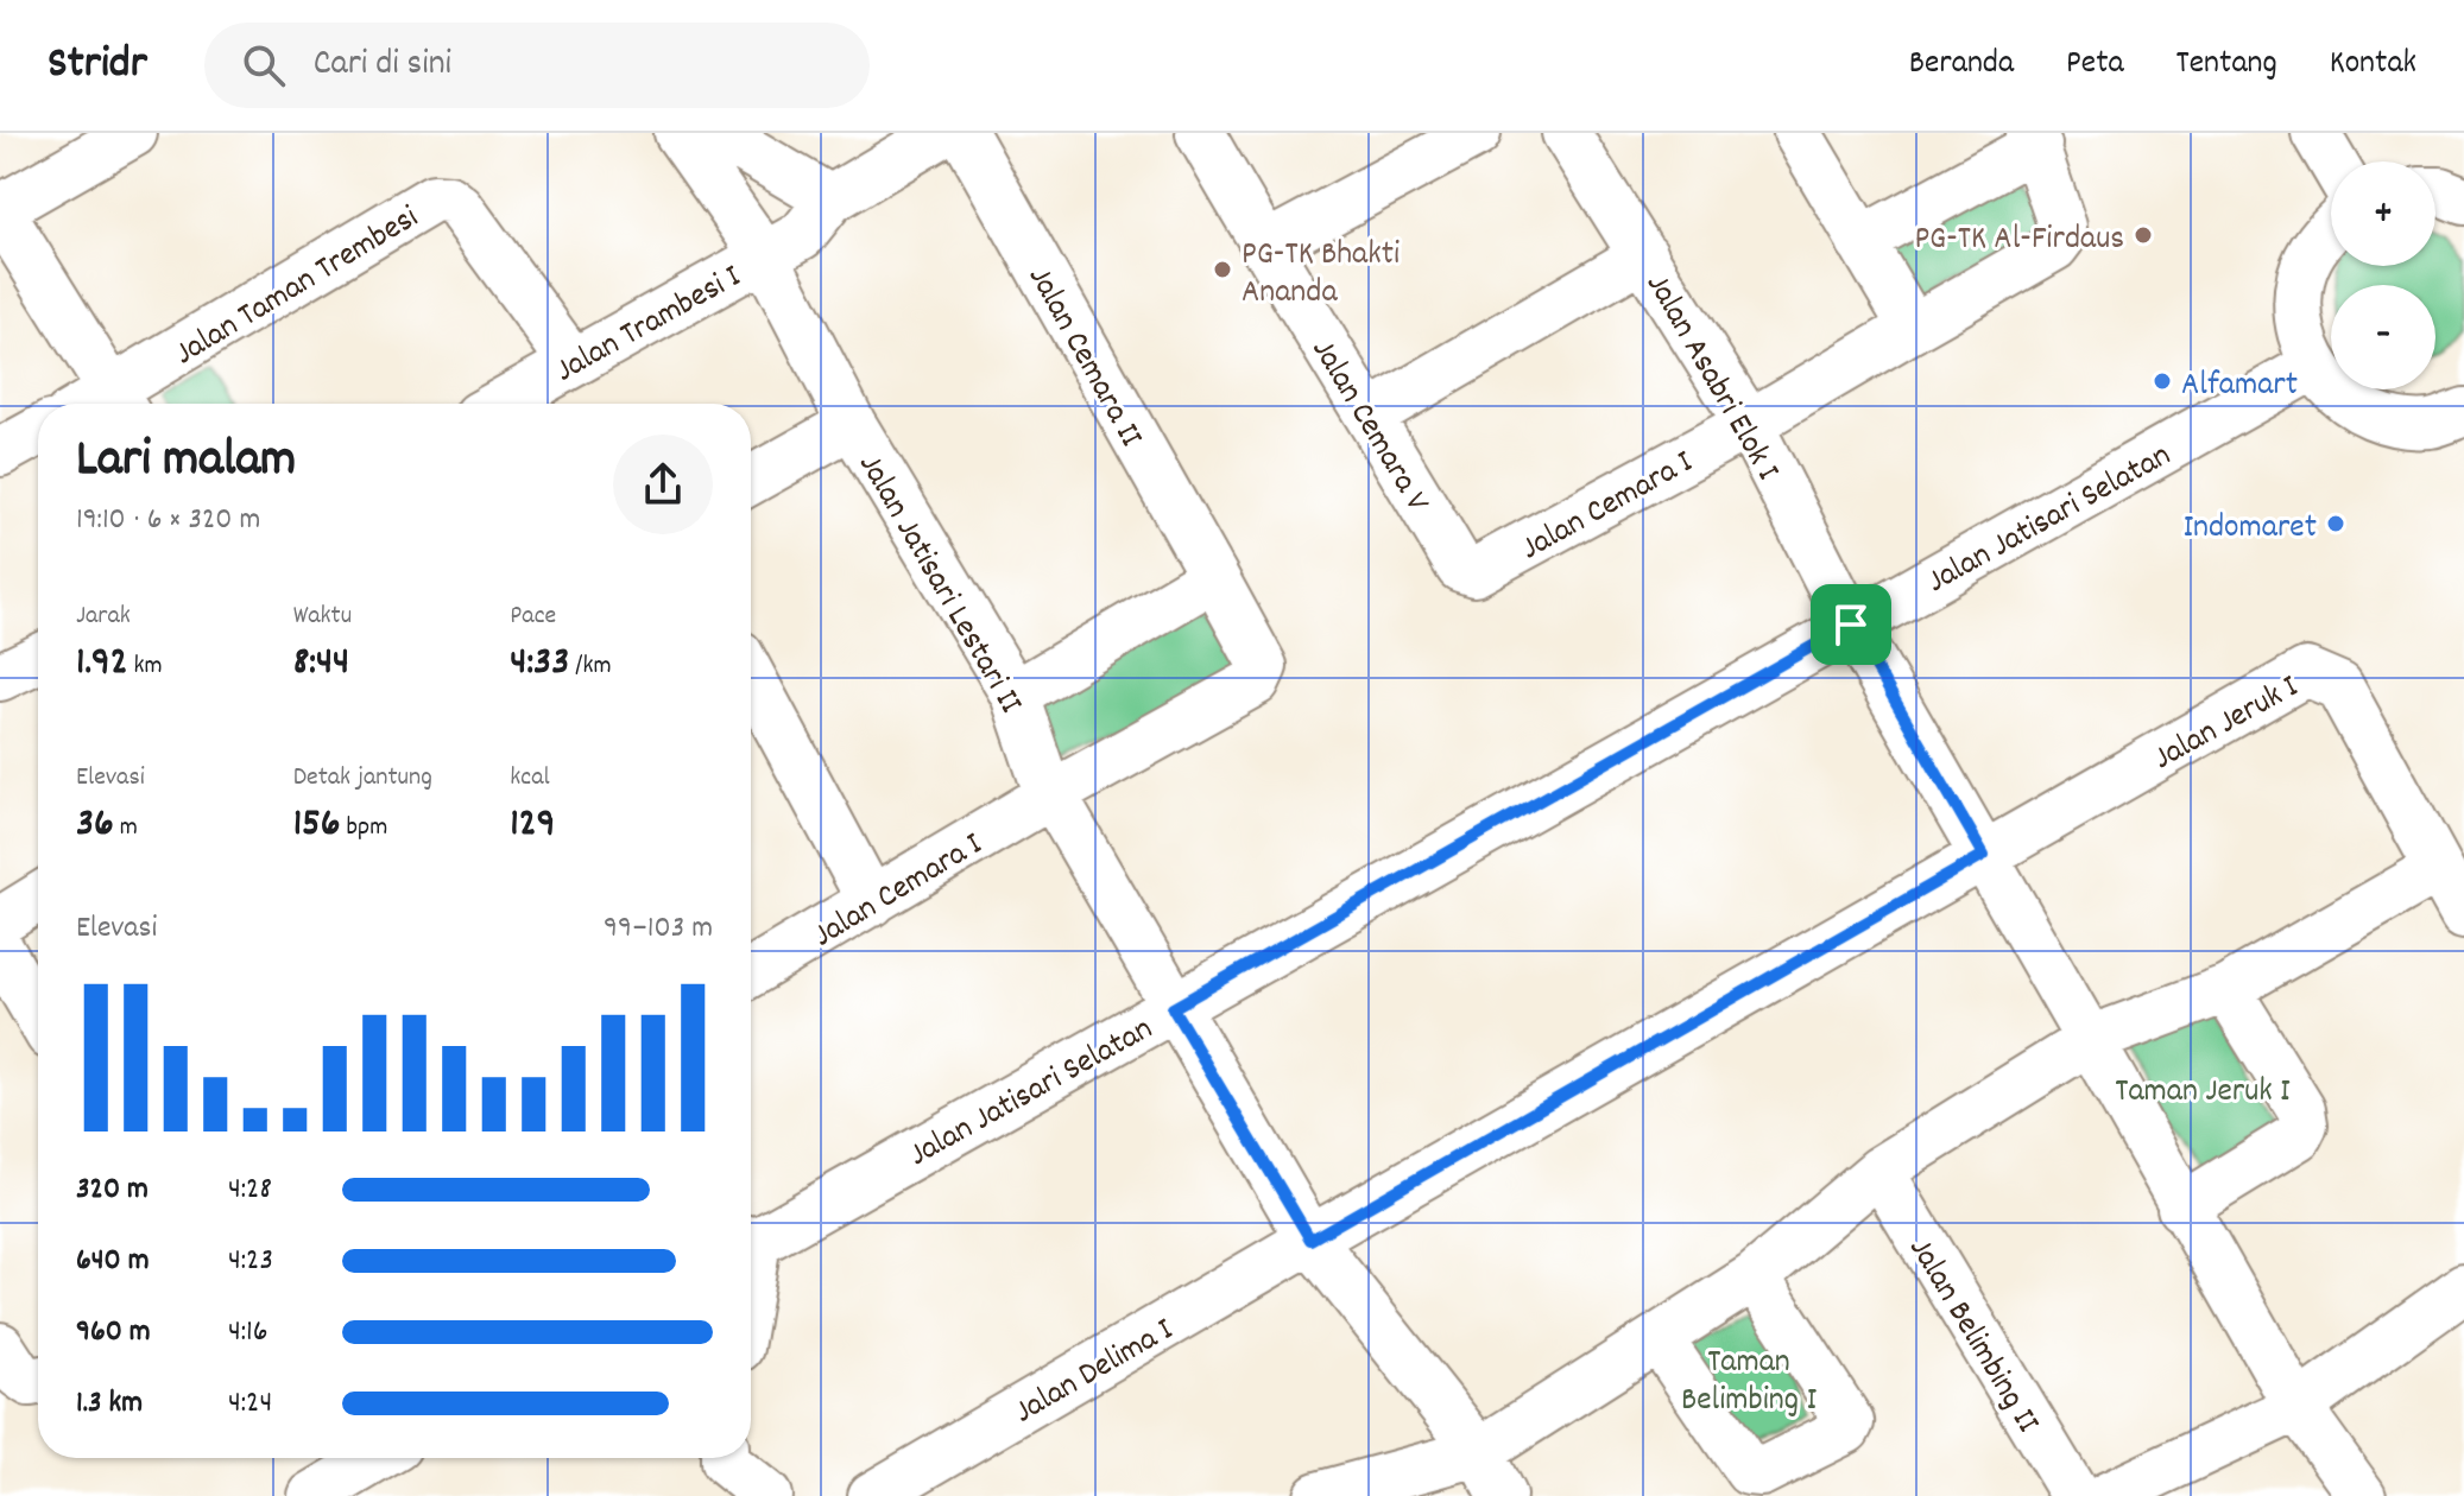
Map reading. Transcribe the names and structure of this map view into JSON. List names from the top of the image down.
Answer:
{
  "streets": {
    "street": [
      "Jalan Taman Trembesi",
      "Jalan Trambesi I",
      "Jalan Cemara II",
      "Jalan Asabri Elok I",
      "Jalan Cemara V",
      "Jalan Cemara I",
      "Jalan Jatisari Selatan",
      "Jalan Jatisari Lestari II",
      "Jalan Jeruk I",
      "Jalan Belimbing II",
      "Jalan Delima I"
    ]
  },
  "crossings": [
    ["Jalan Taman Trembesi", "Jalan Trambesi I"],
    ["Jalan Trambesi I", "Jalan Jatisari Lestari II"],
    ["Jalan Cemara II", "Jalan Cemara I"],
    ["Jalan Cemara II", "Jalan Jatisari Lestari II"],
    ["Jalan Asabri Elok I", "Jalan Cemara I"],
    ["Jalan Asabri Elok I", "Jalan Jatisari Selatan"],
    ["Jalan Asabri Elok I", "Jalan Jeruk I"],
    ["Jalan Asabri Elok I", "Jalan Delima I"],
    ["Jalan Cemara V", "Jalan Cemara I"],
    ["Jalan Cemara I", "Jalan Jatisari Lestari II"],
    ["Jalan Jatisari Selatan", "Jalan Jatisari Lestari II"],
    ["Jalan Jatisari Lestari II", "Jalan Delima I"],
    ["Jalan Jeruk I", "Jalan Delima I"]
  ],
  "parks": ["Taman Jeruk I", "Taman Belimbing I"],
  "places": [
    "PG-TK Al-Firdaus",
    "PG-TK Bhakti Ananda",
    "Alfamart",
    "Indomaret"
  ],
  "page": {
    "header": "Stridr",
    "search": "Cari di sini",
    "nav": [
      "Beranda",
      "Peta",
      "Tentang",
      "Kontak"
    ],
    "map_buttons": ["+", "−"],
    "heading": ["Lari malam", "19:10 · 6 × 320 m"],
    "stats": [
      ["Jarak", "1.92 km"],
      ["Waktu", "8:44"],
      ["Pace", "4:33 /km"],
      ["Elevasi", "36 m"],
      ["Detak jantung", "156 bpm"],
      ["kcal", "129"]
    ],
    "chart": ["Elevasi", "99–103 m"],
    "list": [
      {
        "name": "320 m",
        "note": "4:28"
      },
      {
        "name": "640 m",
        "note": "4:23"
      },
      {
        "name": "960 m",
        "note": "4:16"
      },
      {
        "name": "1.3 km",
        "note": "4:24"
      }
    ]
  }
}
